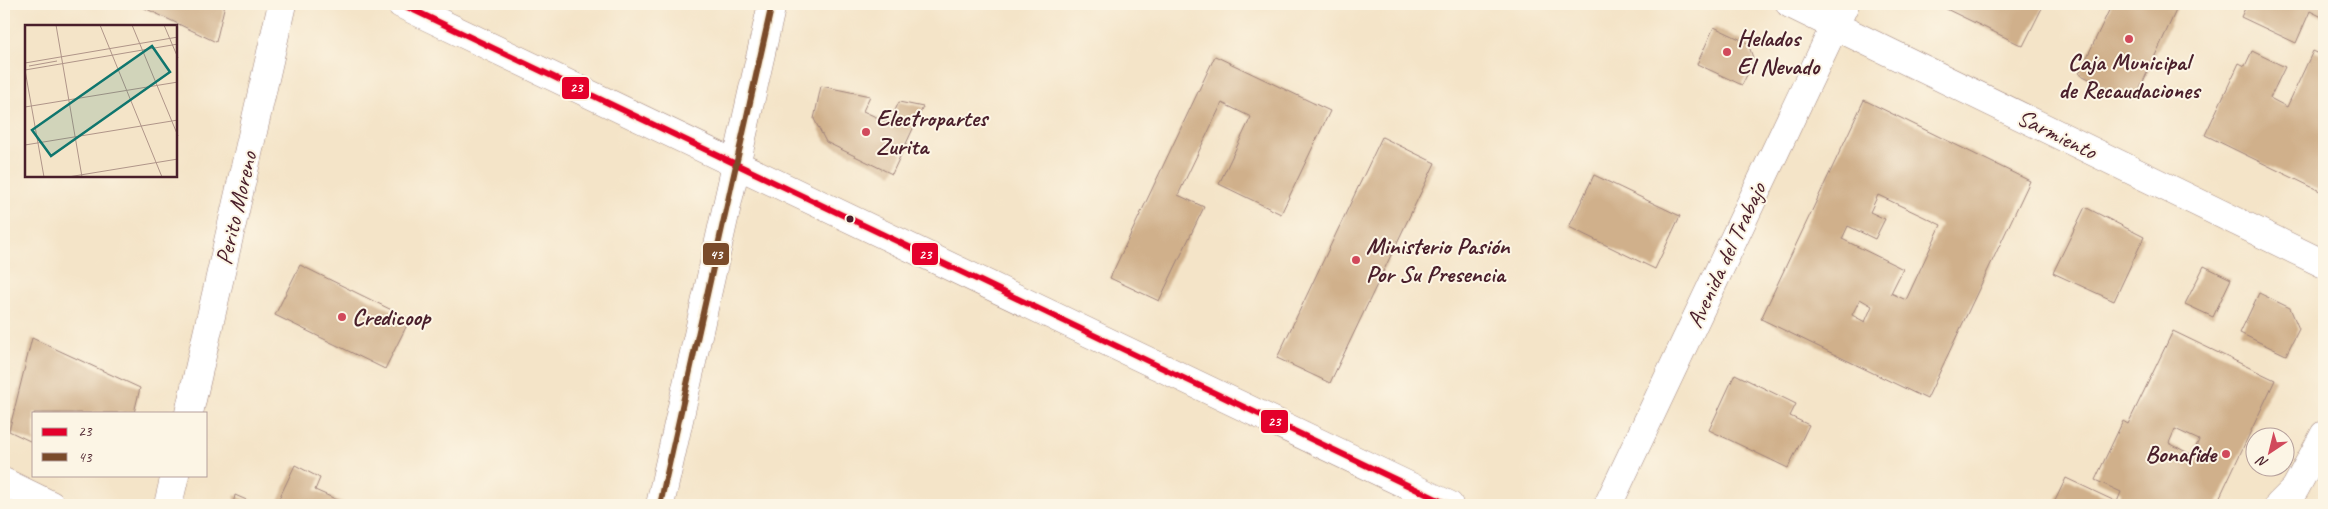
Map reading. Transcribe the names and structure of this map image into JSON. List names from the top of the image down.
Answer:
{
  "streets": {
    "street": ["Sarmiento", "Perito Moreno", "Avenida del Trabajo"]
  },
  "crossings": [
    ["Sarmiento", "Avenida del Trabajo"]
  ],
  "places": [
    "Caja Municipal de Recaudaciones",
    "Helados El Nevado",
    "Electropartes Zurita",
    "Ministerio Pasión Por Su Presencia",
    "Credicoop",
    "Bonafide"
  ],
  "lines": ["transit line 23", "transit line 43"],
  "legend": ["23", "43"],
  "north": "bottom left"
}
